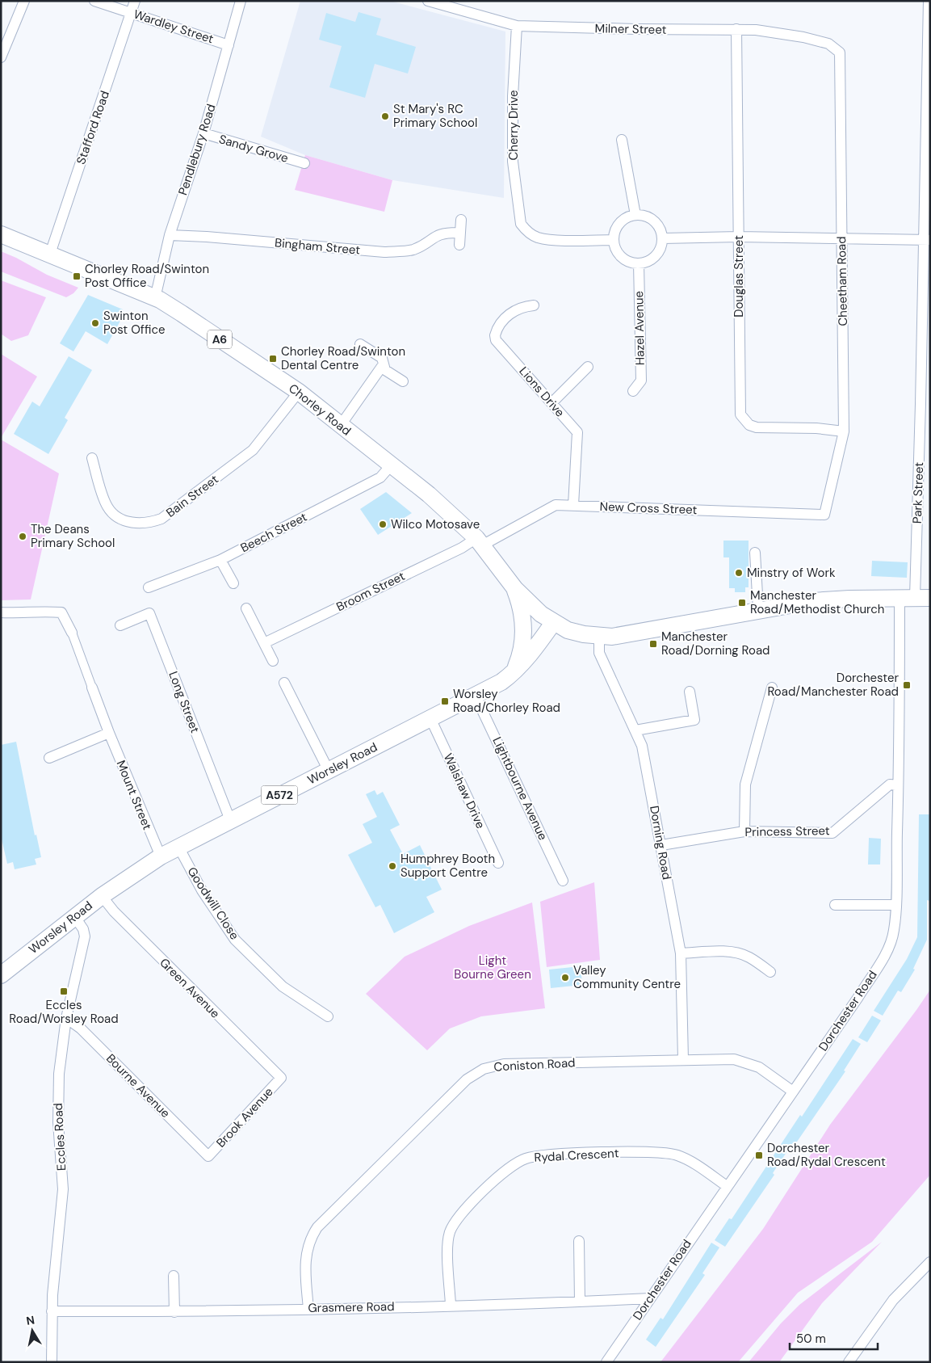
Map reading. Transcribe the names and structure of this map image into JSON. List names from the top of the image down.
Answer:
{
  "streets": {
    "main road": [
      "A6",
      "Chorley Road",
      "Worsley Road",
      "A572"
    ],
    "street": [
      "Wardley Street",
      "Milner Street",
      "Cherry Drive",
      "Stafford Road",
      "Sandy Grove",
      "Pendlebury Road",
      "Bingham Street",
      "Douglas Street",
      "Cheetham Road",
      "Hazel Avenue",
      "Lions Drive",
      "Park Street",
      "Bain Street",
      "New Cross Street",
      "Beech Street",
      "Broom Street",
      "Long Street",
      "Lightbourne Avenue",
      "Walshaw Drive",
      "Mount Street",
      "Princess Street",
      "Dorning Road",
      "Goodwill Close",
      "Green Avenue",
      "Dorchester Road",
      "Coniston Road",
      "Bourne Avenue",
      "Brook Avenue",
      "Eccles Road",
      "Rydal Crescent",
      "Grasmere Road"
    ]
  },
  "crossings": [
    ["Wardley Street", "Stafford Road"],
    ["Wardley Street", "Pendlebury Road"],
    ["Milner Street", "Cherry Drive"],
    ["Milner Street", "Douglas Street"],
    ["Milner Street", "Cheetham Road"],
    ["Cherry Drive", "Hazel Avenue"],
    ["Stafford Road", "Chorley Road"],
    ["Sandy Grove", "Pendlebury Road"],
    ["Pendlebury Road", "Bingham Street"],
    ["Pendlebury Road", "Chorley Road"],
    ["Douglas Street", "Cheetham Road"],
    ["Cheetham Road", "New Cross Street"],
    ["A6", "Chorley Road"],
    ["A6", "Park Street"],
    ["A6", "Worsley Road"],
    ["A6", "Dorning Road"],
    ["A6", "Dorchester Road"],
    ["Lions Drive", "New Cross Street"],
    ["Chorley Road", "Bain Street"],
    ["Chorley Road", "New Cross Street"],
    ["Chorley Road", "Beech Street"],
    ["Chorley Road", "Broom Street"],
    ["Chorley Road", "Worsley Road"],
    ["Park Street", "Dorchester Road"],
    ["New Cross Street", "Broom Street"],
    ["Long Street", "Worsley Road"],
    ["Worsley Road", "Lightbourne Avenue"],
    ["Worsley Road", "Walshaw Drive"],
    ["Worsley Road", "Mount Street"],
    ["Worsley Road", "Goodwill Close"],
    ["Worsley Road", "Green Avenue"],
    ["Worsley Road", "Eccles Road"],
    ["Princess Street", "Dorning Road"],
    ["Princess Street", "Dorchester Road"],
    ["Dorning Road", "Coniston Road"],
    ["Green Avenue", "Brook Avenue"],
    ["Dorchester Road", "Coniston Road"],
    ["Dorchester Road", "Rydal Crescent"],
    ["Dorchester Road", "Grasmere Road"],
    ["Coniston Road", "Grasmere Road"],
    ["Bourne Avenue", "Brook Avenue"],
    ["Bourne Avenue", "Eccles Road"],
    ["Eccles Road", "Grasmere Road"],
    ["Rydal Crescent", "Grasmere Road"]
  ],
  "parks": ["Light Bourne Green"],
  "places": {
    "other": [
      "St Mary's RC Primary School",
      "Swinton Post Office",
      "Wilco Motosave",
      "The Deans Primary School",
      "Minstry of Work",
      "Humphrey Booth Support Centre",
      "Valley Community Centre"
    ],
    "transit": [
      "Chorley Road/Swinton Post Office",
      "Chorley Road/Swinton Dental Centre",
      "Manchester Road/Methodist Church",
      "Manchester Road/Dorning Road",
      "Dorchester Road/Manchester Road",
      "Worsley Road/Chorley Road",
      "Eccles Road/Worsley Road",
      "Dorchester Road/Rydal Crescent"
    ]
  },
  "scale_bar": "50 m",
  "north": "top"
}
